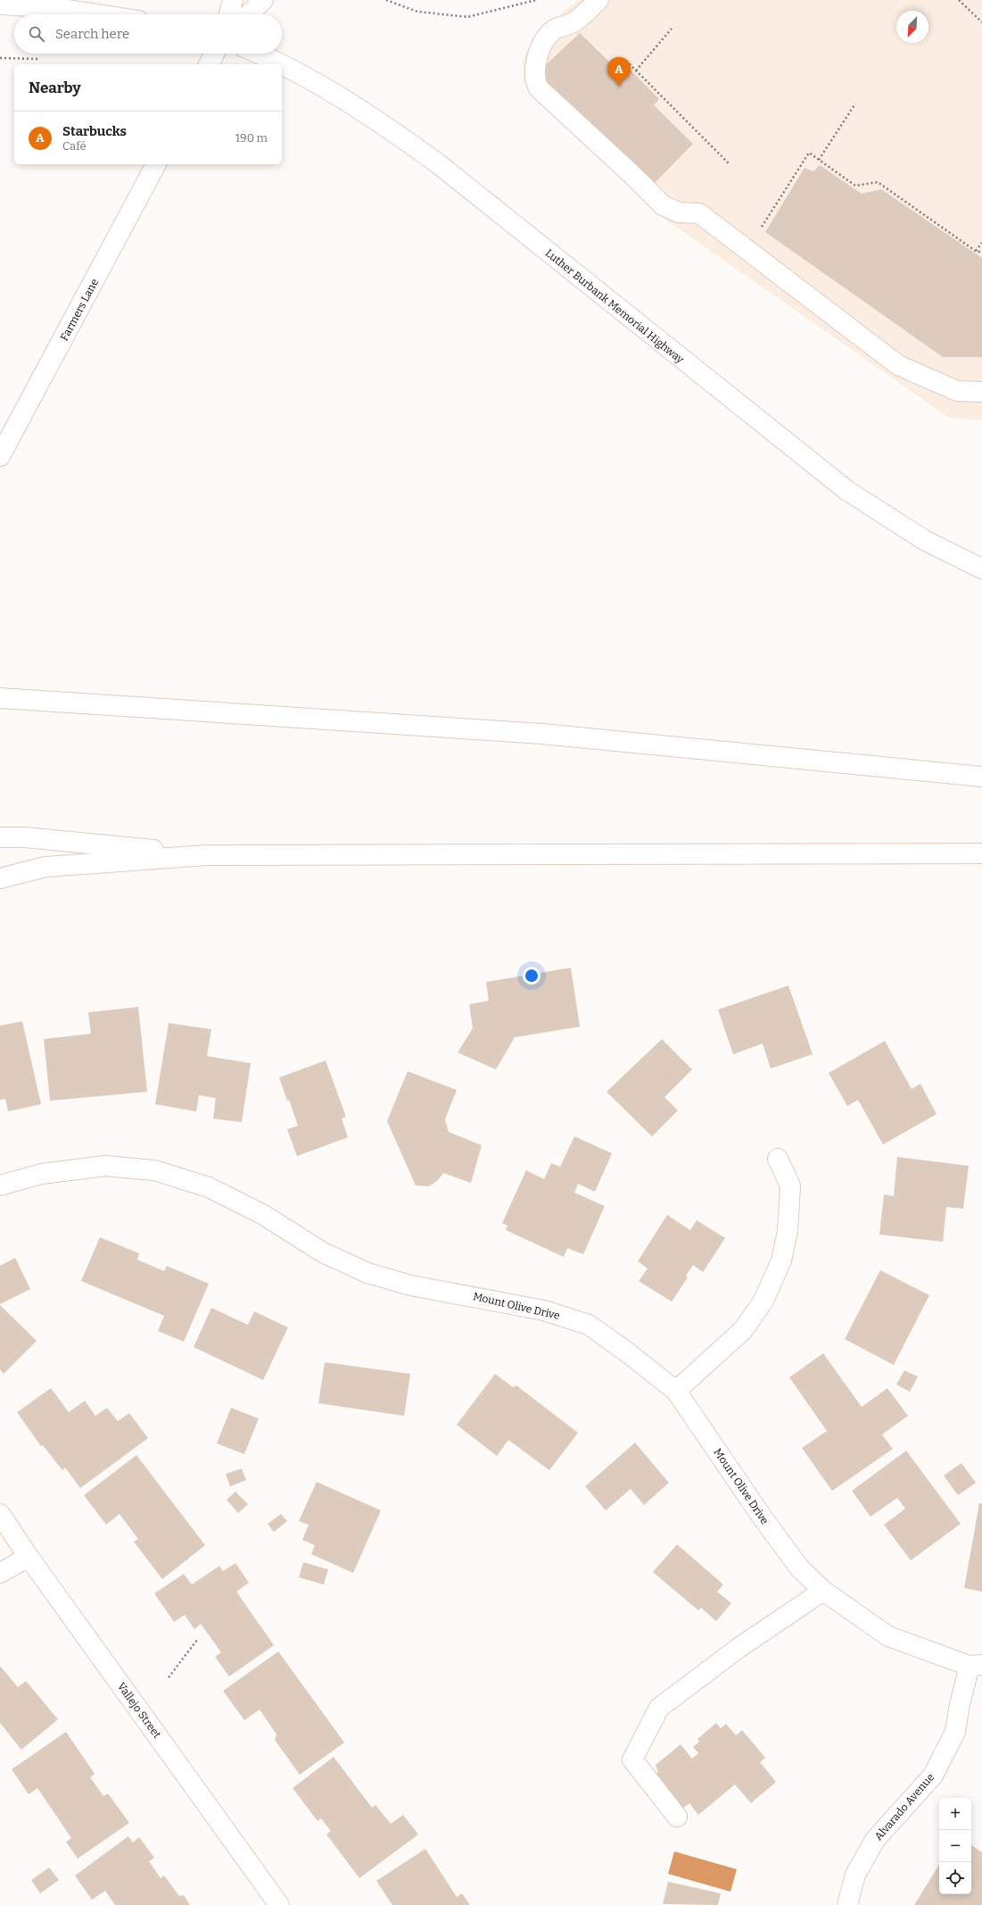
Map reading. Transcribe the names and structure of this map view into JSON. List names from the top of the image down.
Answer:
{
  "streets": {
    "main road": [
      "Luther Burbank Memorial Highway",
      "Farmers Lane",
      "Mount Olive Drive",
      "Vallejo Street",
      "Alvarado Avenue"
    ]
  },
  "crossings": [
    ["Mount Olive Drive", "Alvarado Avenue"]
  ],
  "north": "bottom left",
  "page": {
    "search": "Search here",
    "pins": "A",
    "heading": "Nearby",
    "list": [
      {
        "mark": "A",
        "name": "Starbucks",
        "note": "Café",
        "value": "190 m"
      }
    ],
    "map_buttons": ["+", "−"]
  }
}
